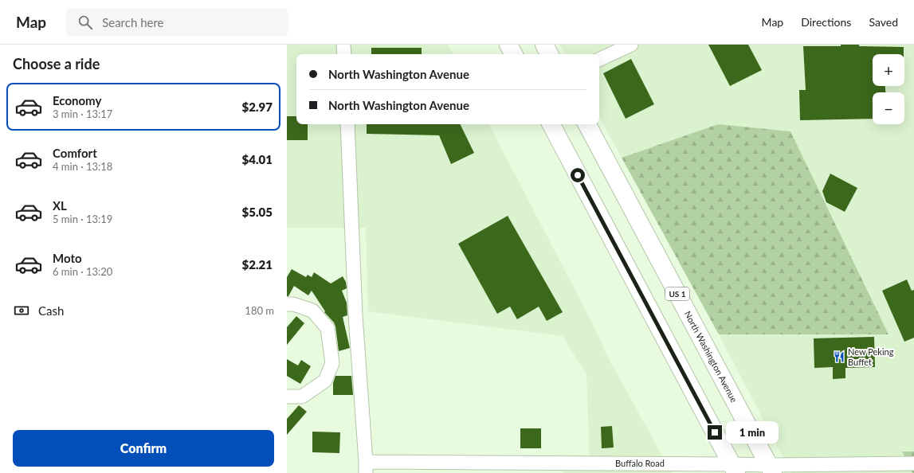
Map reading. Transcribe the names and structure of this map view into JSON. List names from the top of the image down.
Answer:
{
  "streets": {
    "main road": ["US 1", "North Washington Avenue"],
    "street": ["Buffalo Road"]
  },
  "crossings": [
    ["North Washington Avenue", "Buffalo Road"]
  ],
  "places": {
    "restaurant": ["New Peking Buffet"]
  },
  "page": {
    "header": "Map",
    "search": "Search here",
    "nav": ["Map", "Directions", "Saved"],
    "heading": "Choose a ride",
    "map_buttons": ["+", "−"],
    "banner": ["North Washington Avenue", "North Washington Avenue"],
    "list": [
      {
        "name": "Economy",
        "note": "3 min · 13:17",
        "value": "$2.97"
      },
      {
        "name": "Comfort",
        "note": "4 min · 13:18",
        "value": "$4.01"
      },
      {
        "name": "XL",
        "note": "5 min · 13:19",
        "value": "$5.05"
      },
      {
        "name": "Moto",
        "note": "6 min · 13:20",
        "value": "$2.21"
      }
    ],
    "pay": ["Cash", "180 m"],
    "bubble": "1 min",
    "buttons": "Confirm"
  }
}
